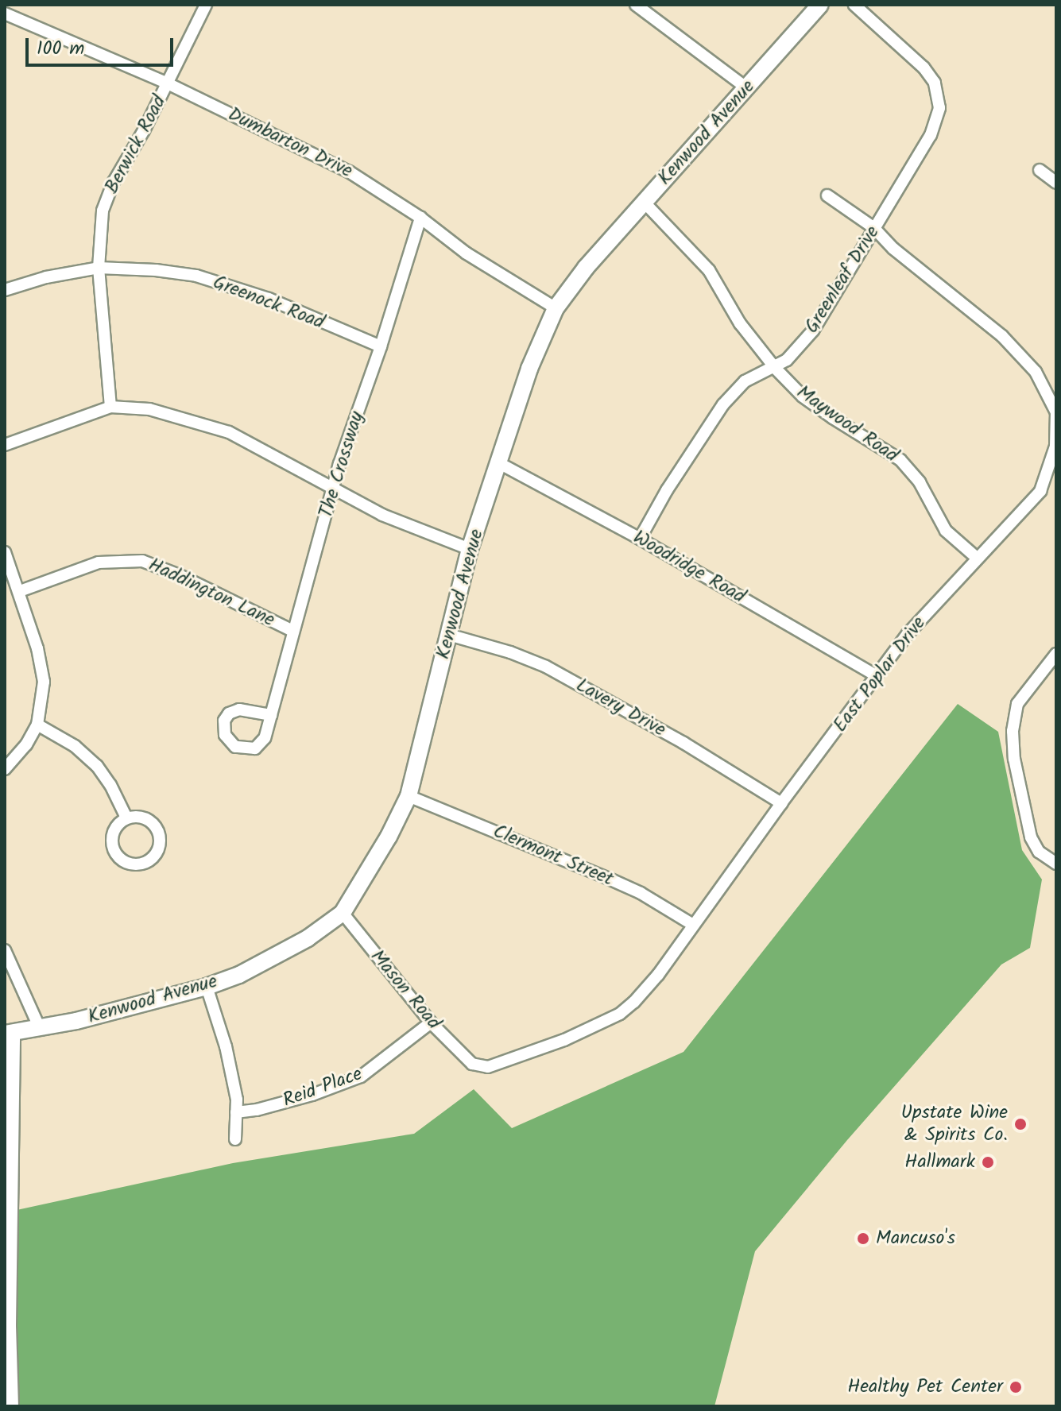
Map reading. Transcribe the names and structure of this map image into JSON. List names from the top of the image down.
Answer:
{
  "streets": {
    "street": [
      "Kenwood Avenue",
      "Dumbarton Drive",
      "Berwick Road",
      "Greenleaf Drive",
      "Greenock Road",
      "Maywood Road",
      "The Crossway",
      "Woodridge Road",
      "Haddington Lane",
      "East Poplar Drive",
      "Lavery Drive",
      "Clermont Street",
      "Mason Road",
      "Reid Place"
    ]
  },
  "crossings": [
    ["Kenwood Avenue", "Dumbarton Drive"],
    ["Kenwood Avenue", "Maywood Road"],
    ["Kenwood Avenue", "Woodridge Road"],
    ["Kenwood Avenue", "Lavery Drive"],
    ["Kenwood Avenue", "Clermont Street"],
    ["Kenwood Avenue", "Mason Road"],
    ["Dumbarton Drive", "Berwick Road"],
    ["Dumbarton Drive", "The Crossway"],
    ["Berwick Road", "Greenock Road"],
    ["Greenleaf Drive", "Maywood Road"],
    ["Greenleaf Drive", "Woodridge Road"],
    ["Greenleaf Drive", "East Poplar Drive"],
    ["Greenock Road", "The Crossway"],
    ["Maywood Road", "East Poplar Drive"],
    ["The Crossway", "Haddington Lane"],
    ["Woodridge Road", "East Poplar Drive"],
    ["East Poplar Drive", "Lavery Drive"],
    ["East Poplar Drive", "Clermont Street"],
    ["East Poplar Drive", "Mason Road"],
    ["Mason Road", "Reid Place"]
  ],
  "places": [
    "Upstate Wine & Spirits Co.",
    "Hallmark",
    "Mancuso's",
    "Healthy Pet Center"
  ],
  "scale_bar": "100 m"
}
